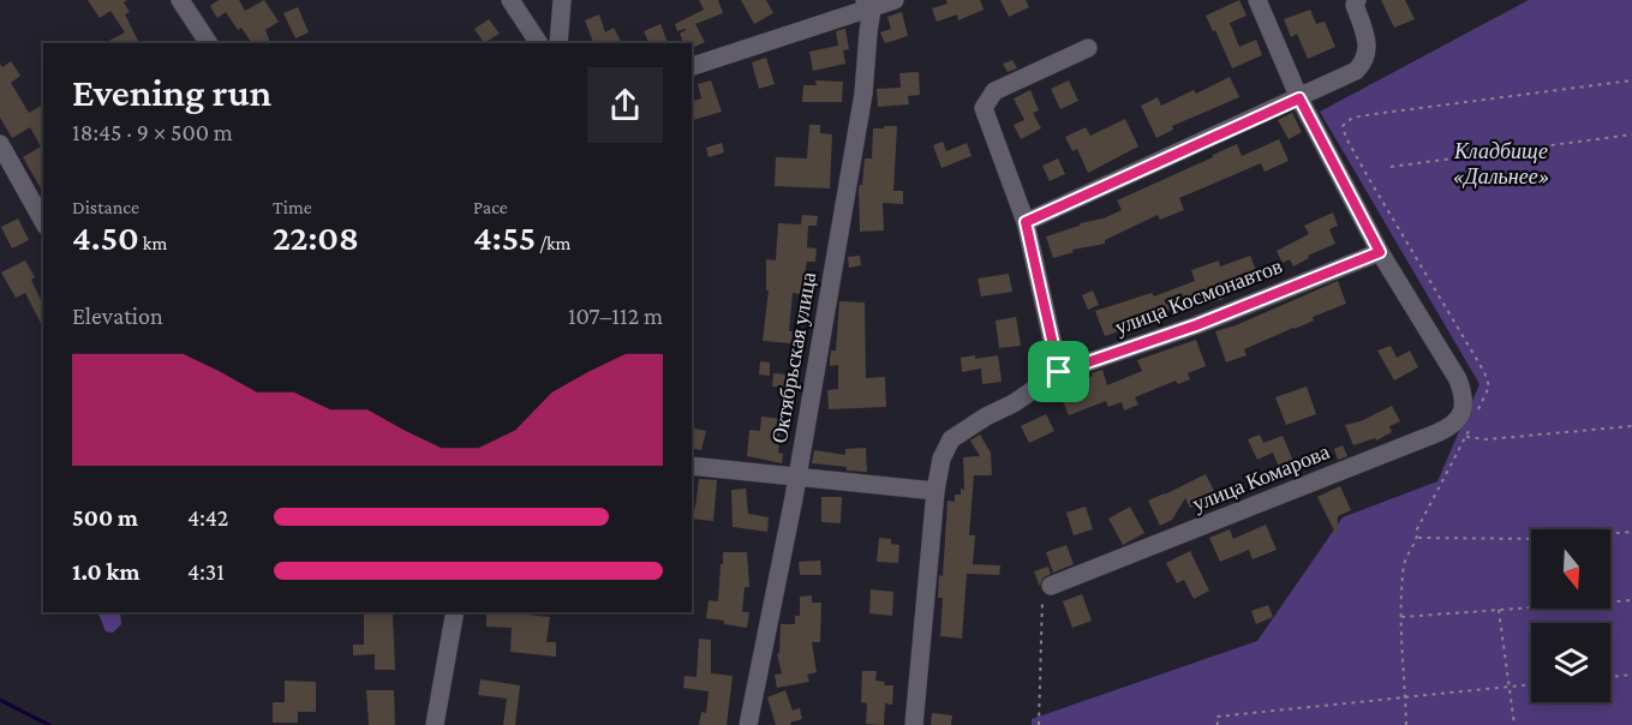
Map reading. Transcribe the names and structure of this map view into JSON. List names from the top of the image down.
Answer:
{
  "streets": {
    "street": ["улица Космонавтов", "Октябрьская улица", "улица Комарова"]
  },
  "crossings": [
    ["улица Космонавтов", "улица Комарова"]
  ],
  "parks": ["Кладбище «Дальнее»"],
  "north": "bottom",
  "page": {
    "heading": ["Evening run", "18:45 · 9 × 500 m"],
    "stats": [
      ["Distance", "4.50 km"],
      ["Time", "22:08"],
      ["Pace", "4:55 /km"]
    ],
    "chart": ["Elevation", "107–112 m"],
    "list": [
      {
        "name": "500 m",
        "note": "4:42"
      },
      {
        "name": "1.0 km",
        "note": "4:31"
      }
    ]
  }
}
